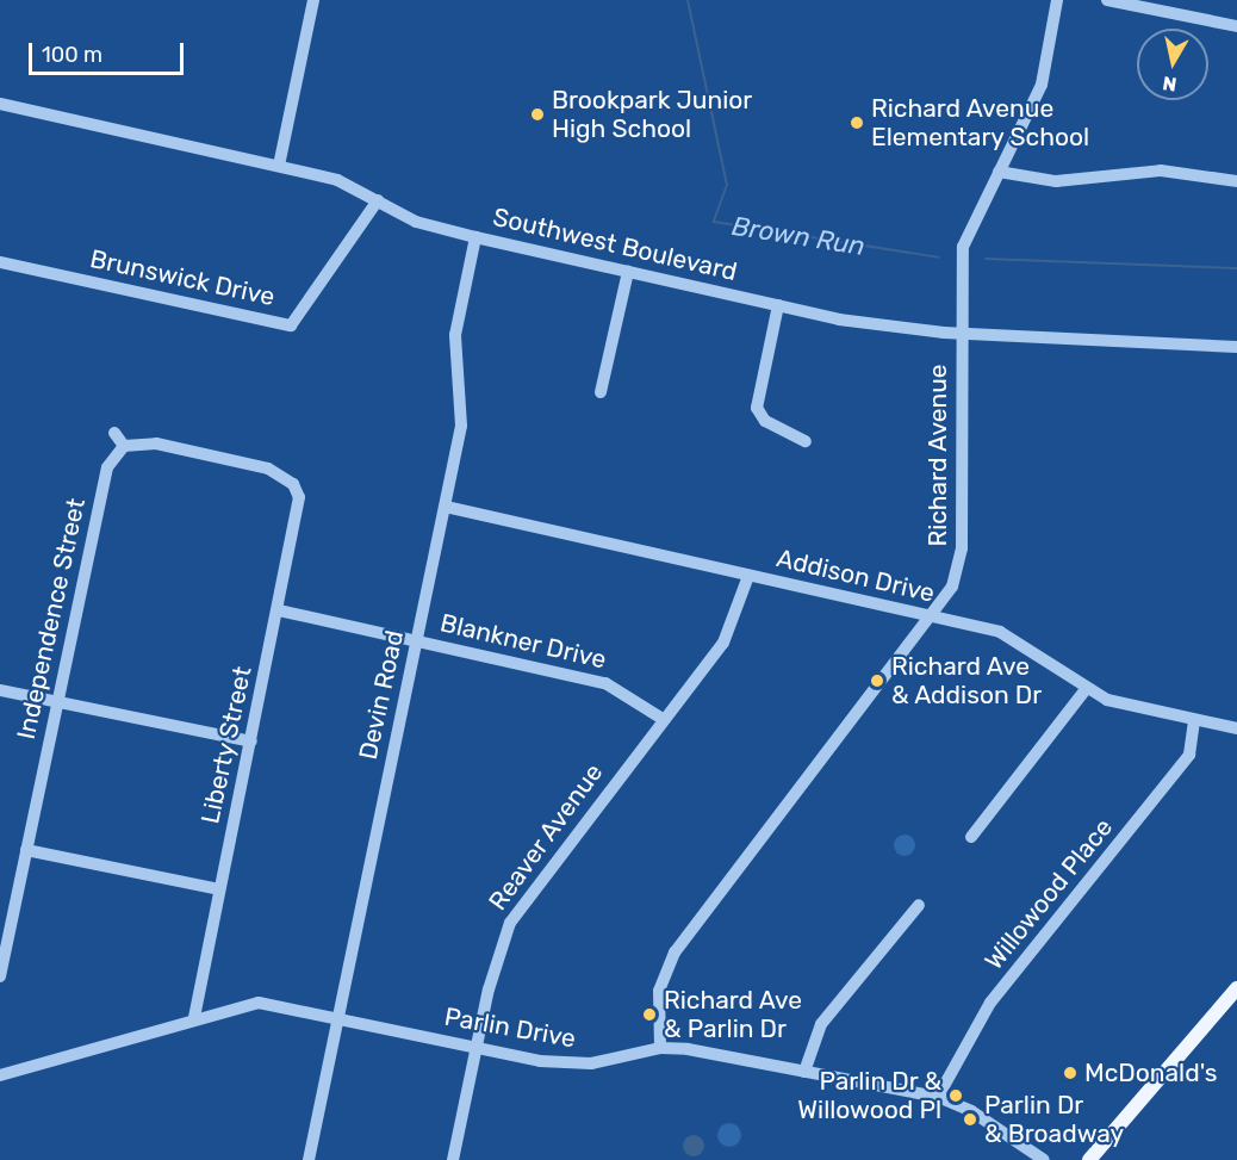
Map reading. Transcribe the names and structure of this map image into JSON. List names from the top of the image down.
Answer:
{
  "streets": {
    "street": [
      "Southwest Boulevard",
      "Brunswick Drive",
      "Richard Avenue",
      "Addison Drive",
      "Independence Street",
      "Blankner Drive",
      "Devin Road",
      "Liberty Street",
      "Reaver Avenue",
      "Willowood Place",
      "Parlin Drive"
    ]
  },
  "crossings": [
    ["Southwest Boulevard", "Brunswick Drive"],
    ["Southwest Boulevard", "Richard Avenue"],
    ["Southwest Boulevard", "Devin Road"],
    ["Richard Avenue", "Addison Drive"],
    ["Richard Avenue", "Parlin Drive"],
    ["Addison Drive", "Devin Road"],
    ["Addison Drive", "Reaver Avenue"],
    ["Addison Drive", "Willowood Place"],
    ["Independence Street", "Liberty Street"],
    ["Blankner Drive", "Devin Road"],
    ["Blankner Drive", "Liberty Street"],
    ["Blankner Drive", "Reaver Avenue"],
    ["Devin Road", "Parlin Drive"],
    ["Liberty Street", "Parlin Drive"],
    ["Reaver Avenue", "Parlin Drive"],
    ["Willowood Place", "Parlin Drive"]
  ],
  "water": ["Brown Run"],
  "places": [
    "Brookpark Junior High School",
    "Richard Avenue Elementary School",
    "Richard Ave & Addison Dr",
    "Richard Ave & Parlin Dr",
    "McDonald's",
    "Parlin Dr & Willowood Pl",
    "Parlin Dr & Broadway"
  ],
  "scale_bar": "100 m",
  "north": "bottom"
}
